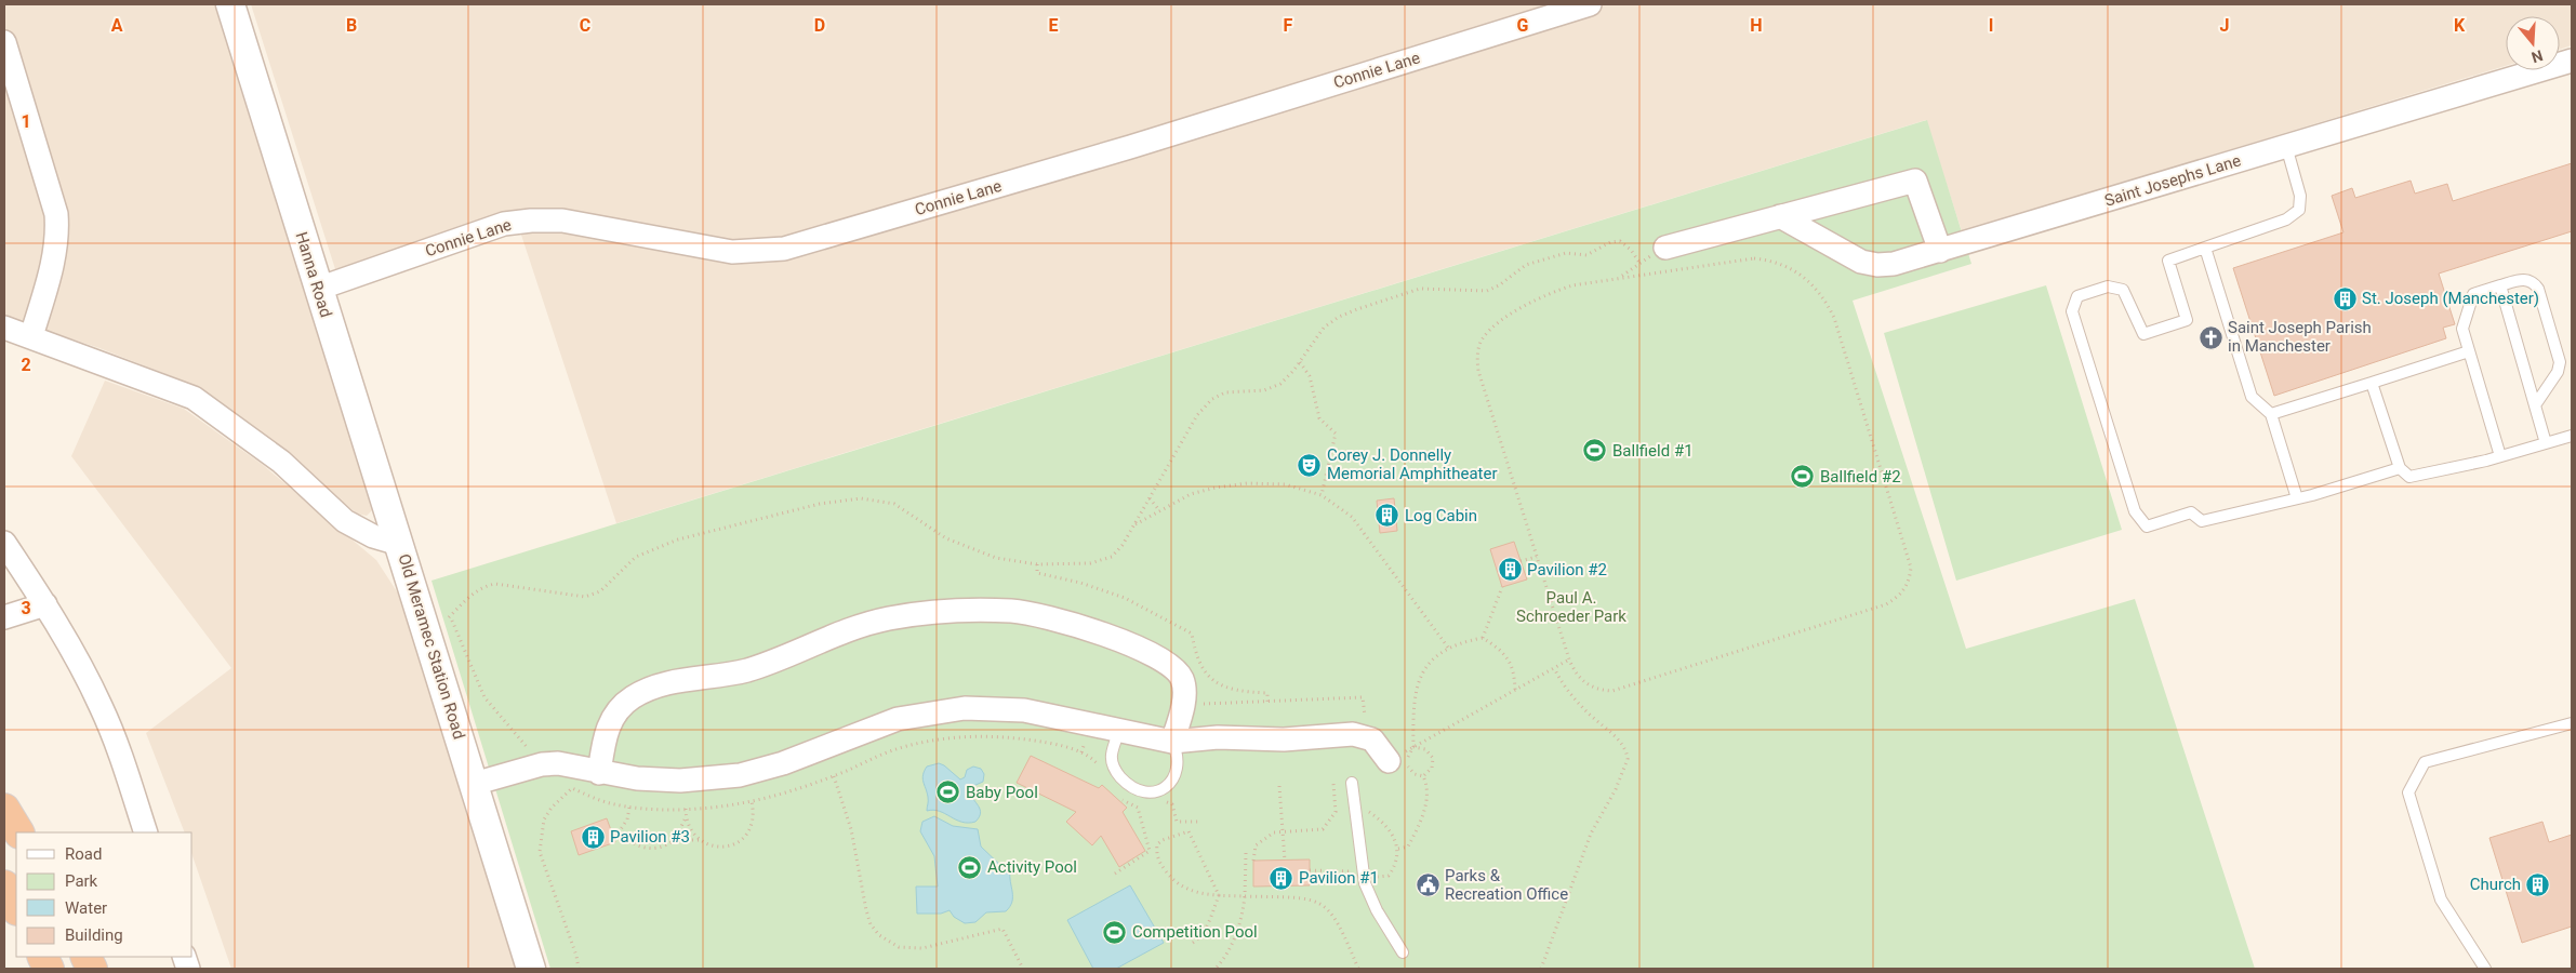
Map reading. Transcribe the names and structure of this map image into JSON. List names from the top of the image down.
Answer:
{
  "streets": {
    "street": [
      "Connie Lane",
      "Saint Josephs Lane",
      "Hanna Road",
      "Old Meramec Station Road"
    ]
  },
  "crossings": [
    ["Connie Lane", "Hanna Road"],
    ["Hanna Road", "Old Meramec Station Road"]
  ],
  "parks": ["Paul A. Schroeder Park"],
  "places": {
    "building": [
      "St. Joseph (Manchester)",
      "Log Cabin",
      "Pavilion #2",
      "Pavilion #3",
      "Pavilion #1",
      "Church"
    ],
    "church": ["Saint Joseph Parish in Manchester"],
    "sports": [
      "Ballfield #1",
      "Ballfield #2",
      "Baby Pool",
      "Activity Pool",
      "Competition Pool"
    ],
    "theatre": ["Corey J. Donnelly Memorial Amphitheater"],
    "public building": ["Parks & Recreation Office"]
  },
  "legend": [
    "Road",
    "Park",
    "Water",
    "Building"
  ],
  "north": "bottom",
  "grid": {
    "columns": [
      "A",
      "B",
      "C",
      "D",
      "E",
      "F",
      "G",
      "H",
      "I",
      "J",
      "K"
    ],
    "rows": ["1", "2", "3"]
  }
}
